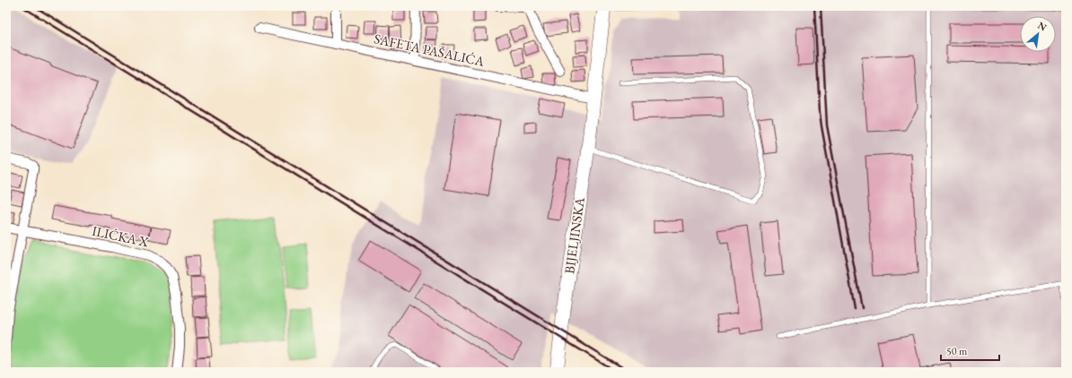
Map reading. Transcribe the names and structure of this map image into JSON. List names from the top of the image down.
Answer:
{
  "streets": {
    "main road": ["BIJELJINSKA"],
    "street": ["SAFETA PAŠALIĆA", "ILIĆKA X"]
  },
  "crossings": [
    ["SAFETA PAŠALIĆA", "BIJELJINSKA"]
  ],
  "scale_bar": "50 m",
  "north": "top right"
}
